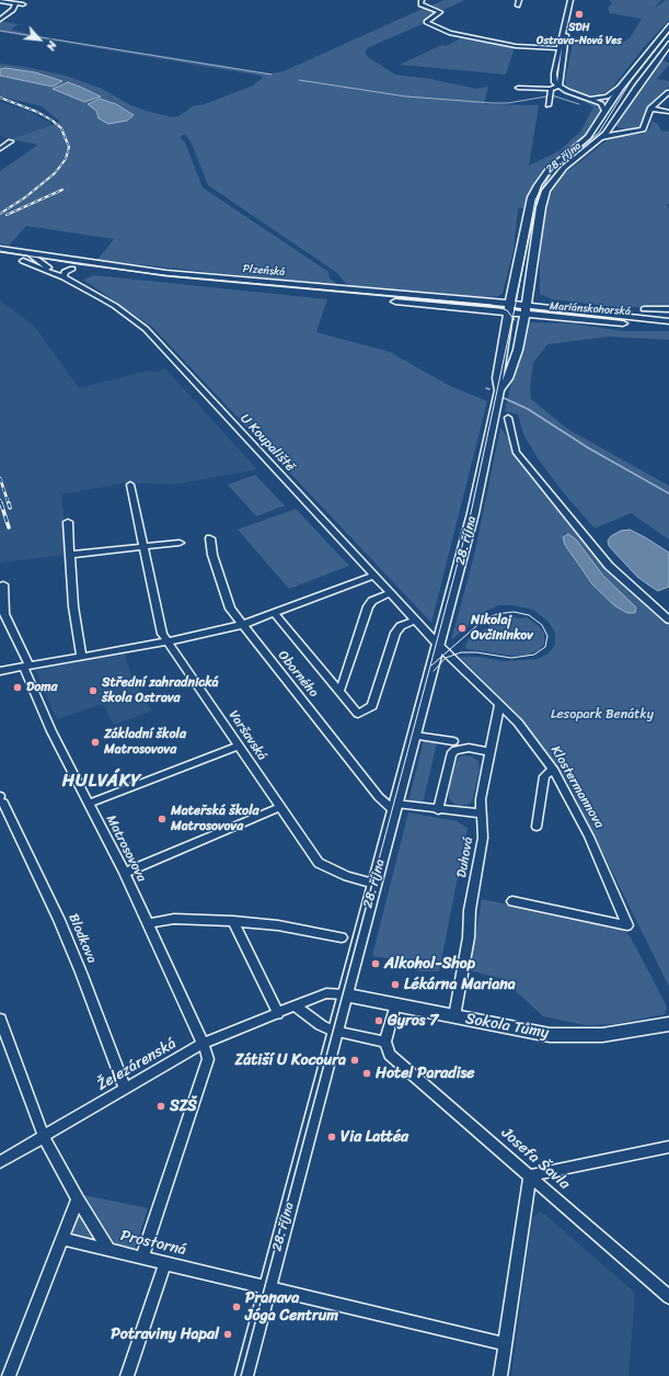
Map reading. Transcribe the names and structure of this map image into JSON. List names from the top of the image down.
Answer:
{
  "streets": {
    "main road": [
      "28. října",
      "Plzeňská",
      "Mariánskohorská",
      "Sokola Tůmy"
    ],
    "street": [
      "U Koupaliště",
      "Oborného",
      "Varšavská",
      "Klostermannova",
      "Matrosovova",
      "Duhová",
      "Blodkova",
      "Železárenská",
      "Josefa Šavla",
      "Prostorná"
    ]
  },
  "crossings": [
    ["28. října", "Plzeňská"],
    ["28. října", "Mariánskohorská"],
    ["28. října", "U Koupaliště"],
    ["28. října", "Oborného"],
    ["28. října", "Varšavská"],
    ["28. října", "Klostermannova"],
    ["28. října", "Sokola Tůmy"],
    ["28. října", "Železárenská"],
    ["28. října", "Prostorná"],
    ["Plzeňská", "Mariánskohorská"],
    ["Plzeňská", "U Koupaliště"],
    ["U Koupaliště", "Klostermannova"],
    ["Klostermannova", "Duhová"],
    ["Matrosovova", "Železárenská"],
    ["Matrosovova", "Prostorná"],
    ["Duhová", "Sokola Tůmy"],
    ["Blodkova", "Železárenská"],
    ["Sokola Tůmy", "Železárenská"],
    ["Železárenská", "Prostorná"]
  ],
  "districts": ["HULVÁKY"],
  "parks": ["Lesopark Benátky"],
  "places": [
    "SDH Ostrava-Nová Ves",
    "Nikolaj Ovčininkov",
    "Doma",
    "Střední zahradnická škola Ostrava",
    "Základní škola Matrosovova",
    "Mateřská škola Matrosovova",
    "Alkohol-Shop",
    "Lékárna Mariana",
    "Gyros 7",
    "Zátiší U Kocoura",
    "Hotel Paradise",
    "SZŠ",
    "Via Lattéa",
    "Pranava Jóga Centrum",
    "Potraviny Hapal"
  ],
  "north": "bottom right"
}
